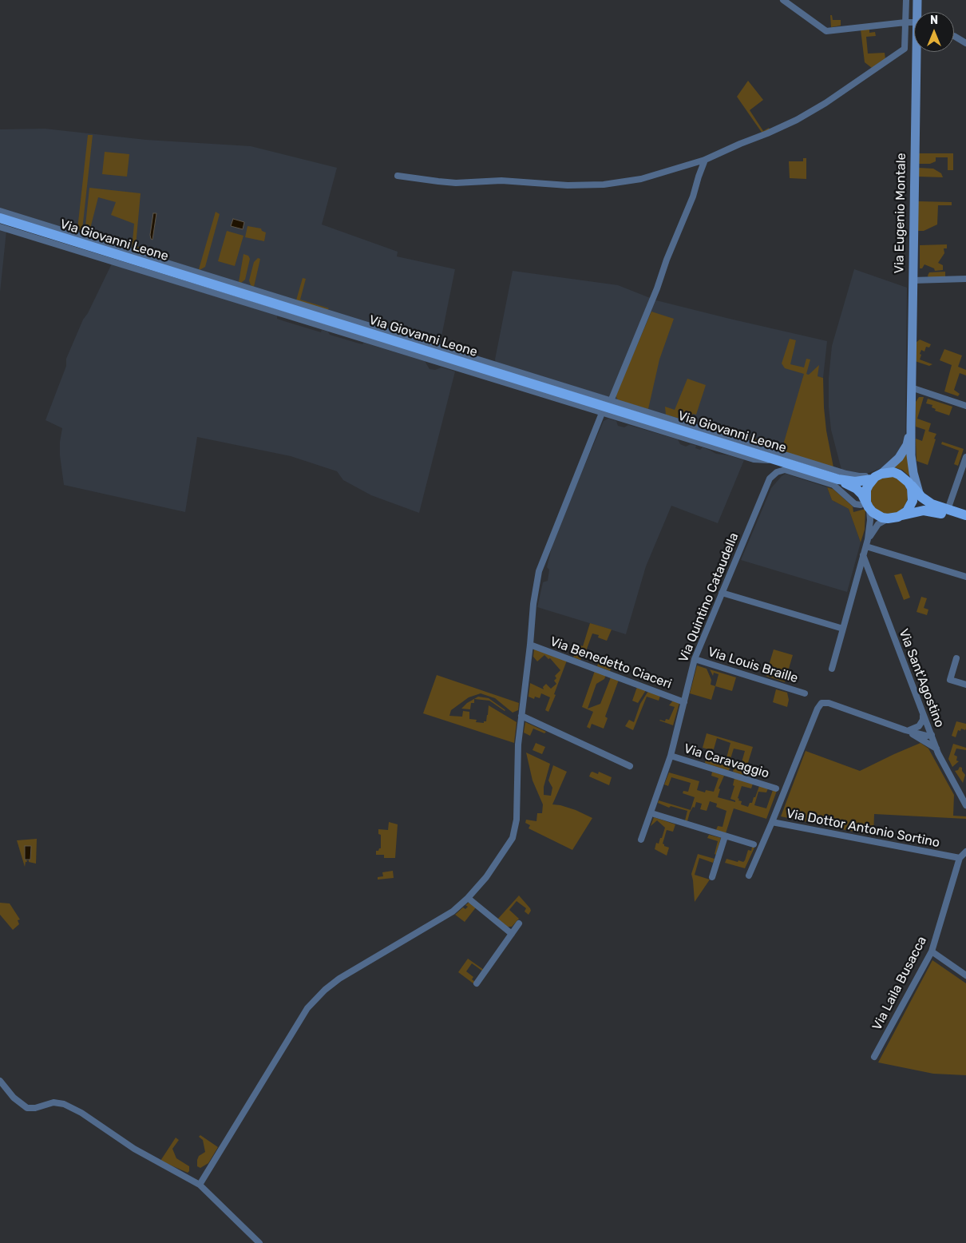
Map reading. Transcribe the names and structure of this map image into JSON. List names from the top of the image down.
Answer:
{
  "streets": {
    "main road": ["Via Eugenio Montale", "Via Giovanni Leone"],
    "street": [
      "Via Quintino Cataudella",
      "Via Benedetto Ciaceri",
      "Via Louis Braille",
      "Via Sant'Agostino",
      "Via Caravaggio",
      "Via Dottor Antonio Sortino",
      "Via Laila Busacca"
    ]
  },
  "crossings": [
    ["Via Quintino Cataudella", "Via Benedetto Ciaceri"],
    ["Via Quintino Cataudella", "Via Louis Braille"],
    ["Via Quintino Cataudella", "Via Caravaggio"],
    ["Via Dottor Antonio Sortino", "Via Laila Busacca"]
  ],
  "north": "top"
}
